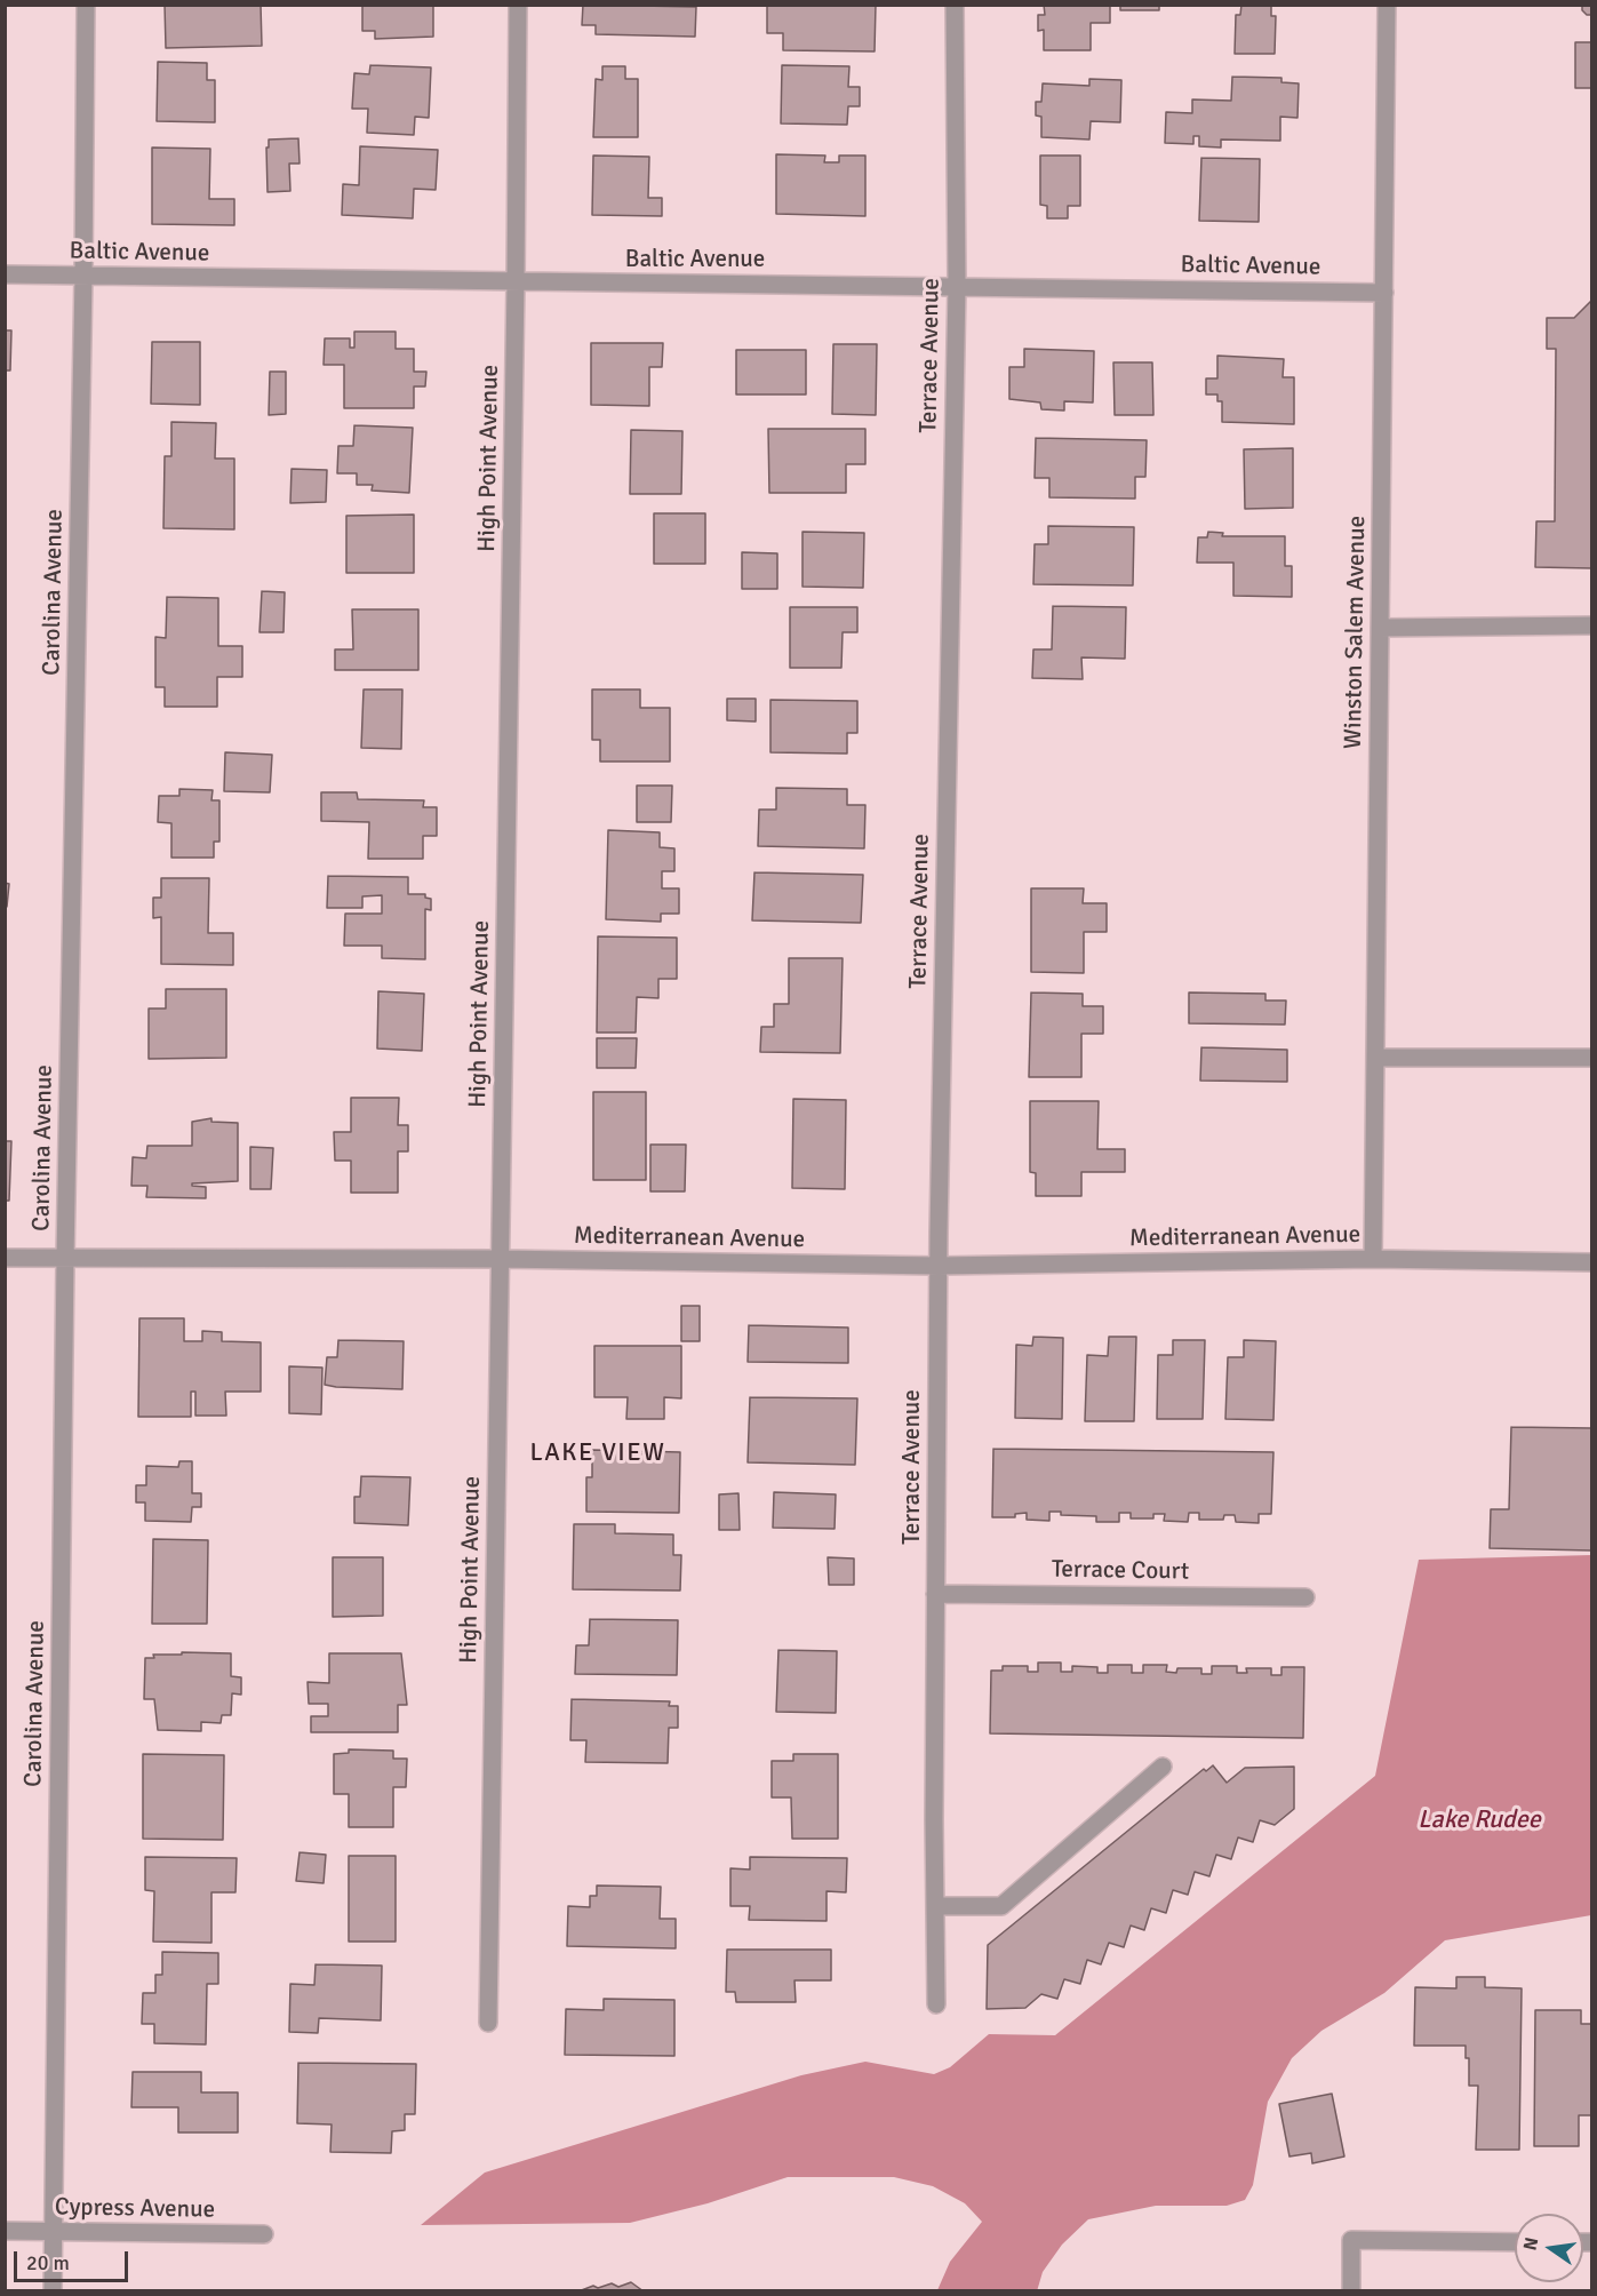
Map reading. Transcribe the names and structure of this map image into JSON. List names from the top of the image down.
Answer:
{
  "streets": {
    "street": [
      "Baltic Avenue",
      "Terrace Avenue",
      "High Point Avenue",
      "Carolina Avenue",
      "Winston Salem Avenue",
      "Mediterranean Avenue",
      "Terrace Court",
      "Cypress Avenue"
    ]
  },
  "crossings": [
    ["Baltic Avenue", "Terrace Avenue"],
    ["Baltic Avenue", "High Point Avenue"],
    ["Baltic Avenue", "Carolina Avenue"],
    ["Baltic Avenue", "Winston Salem Avenue"],
    ["Terrace Avenue", "Mediterranean Avenue"],
    ["Terrace Avenue", "Terrace Court"],
    ["High Point Avenue", "Mediterranean Avenue"],
    ["Carolina Avenue", "Mediterranean Avenue"],
    ["Carolina Avenue", "Cypress Avenue"],
    ["Winston Salem Avenue", "Mediterranean Avenue"]
  ],
  "districts": ["LAKE VIEW"],
  "water": ["Lake Rudee"],
  "scale_bar": "20 m",
  "north": "left"
}
